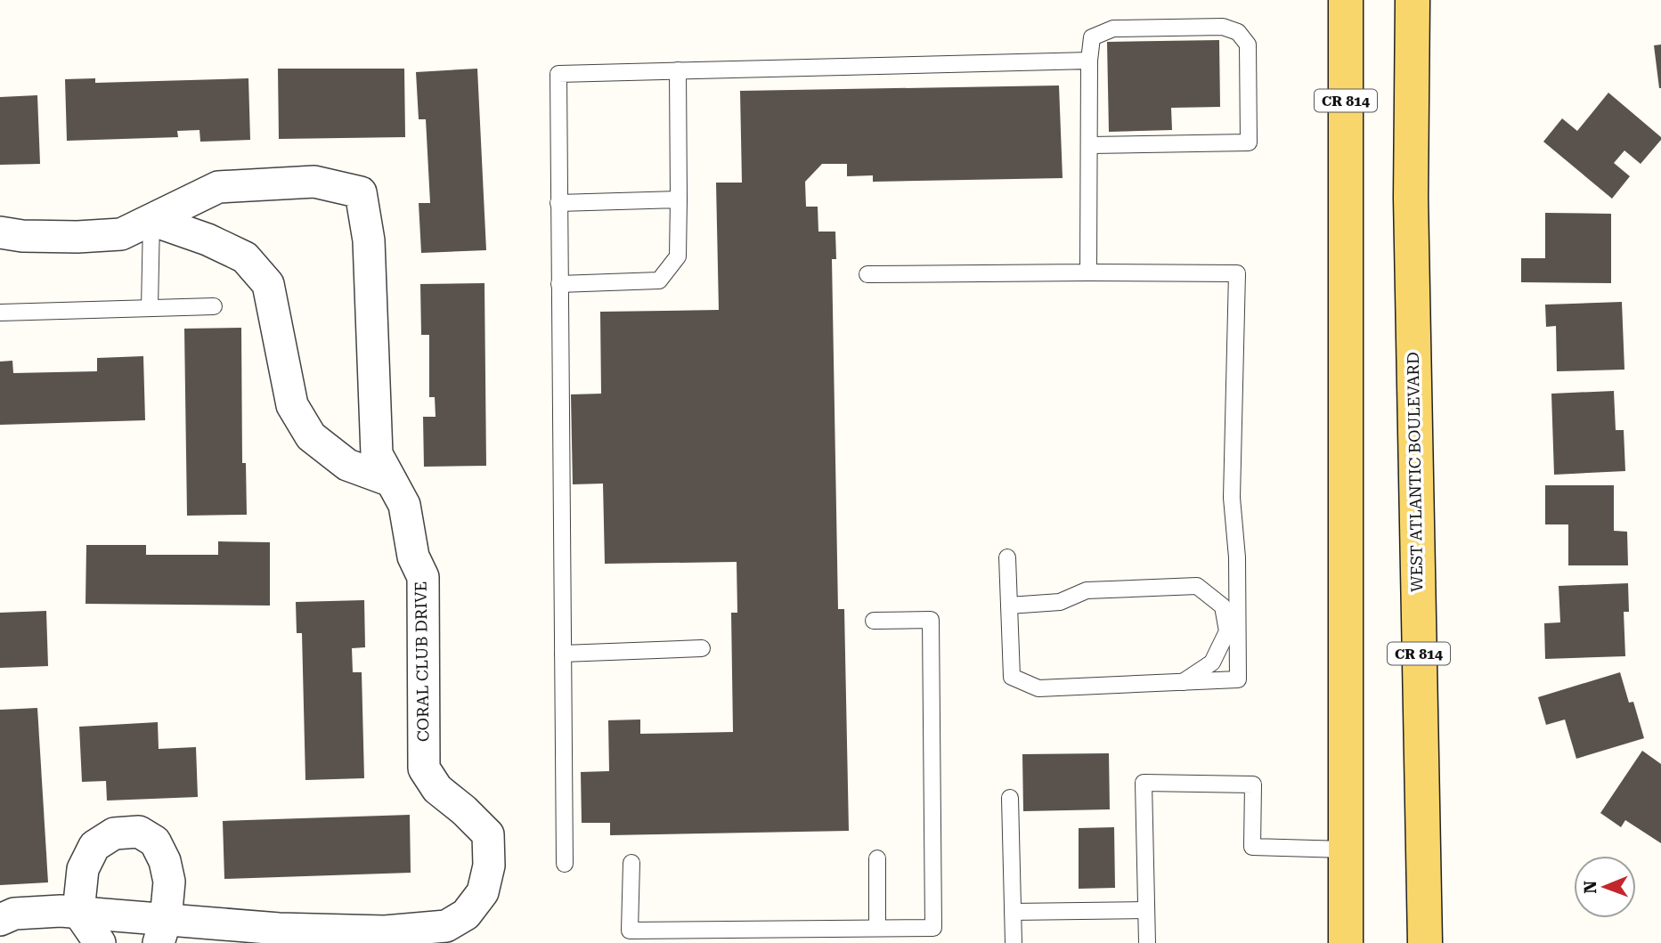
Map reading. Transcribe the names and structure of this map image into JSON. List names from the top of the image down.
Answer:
{
  "streets": {
    "main road": ["CR 814", "WEST ATLANTIC BOULEVARD"],
    "street": ["CORAL CLUB DRIVE"]
  },
  "north": "left"
}
